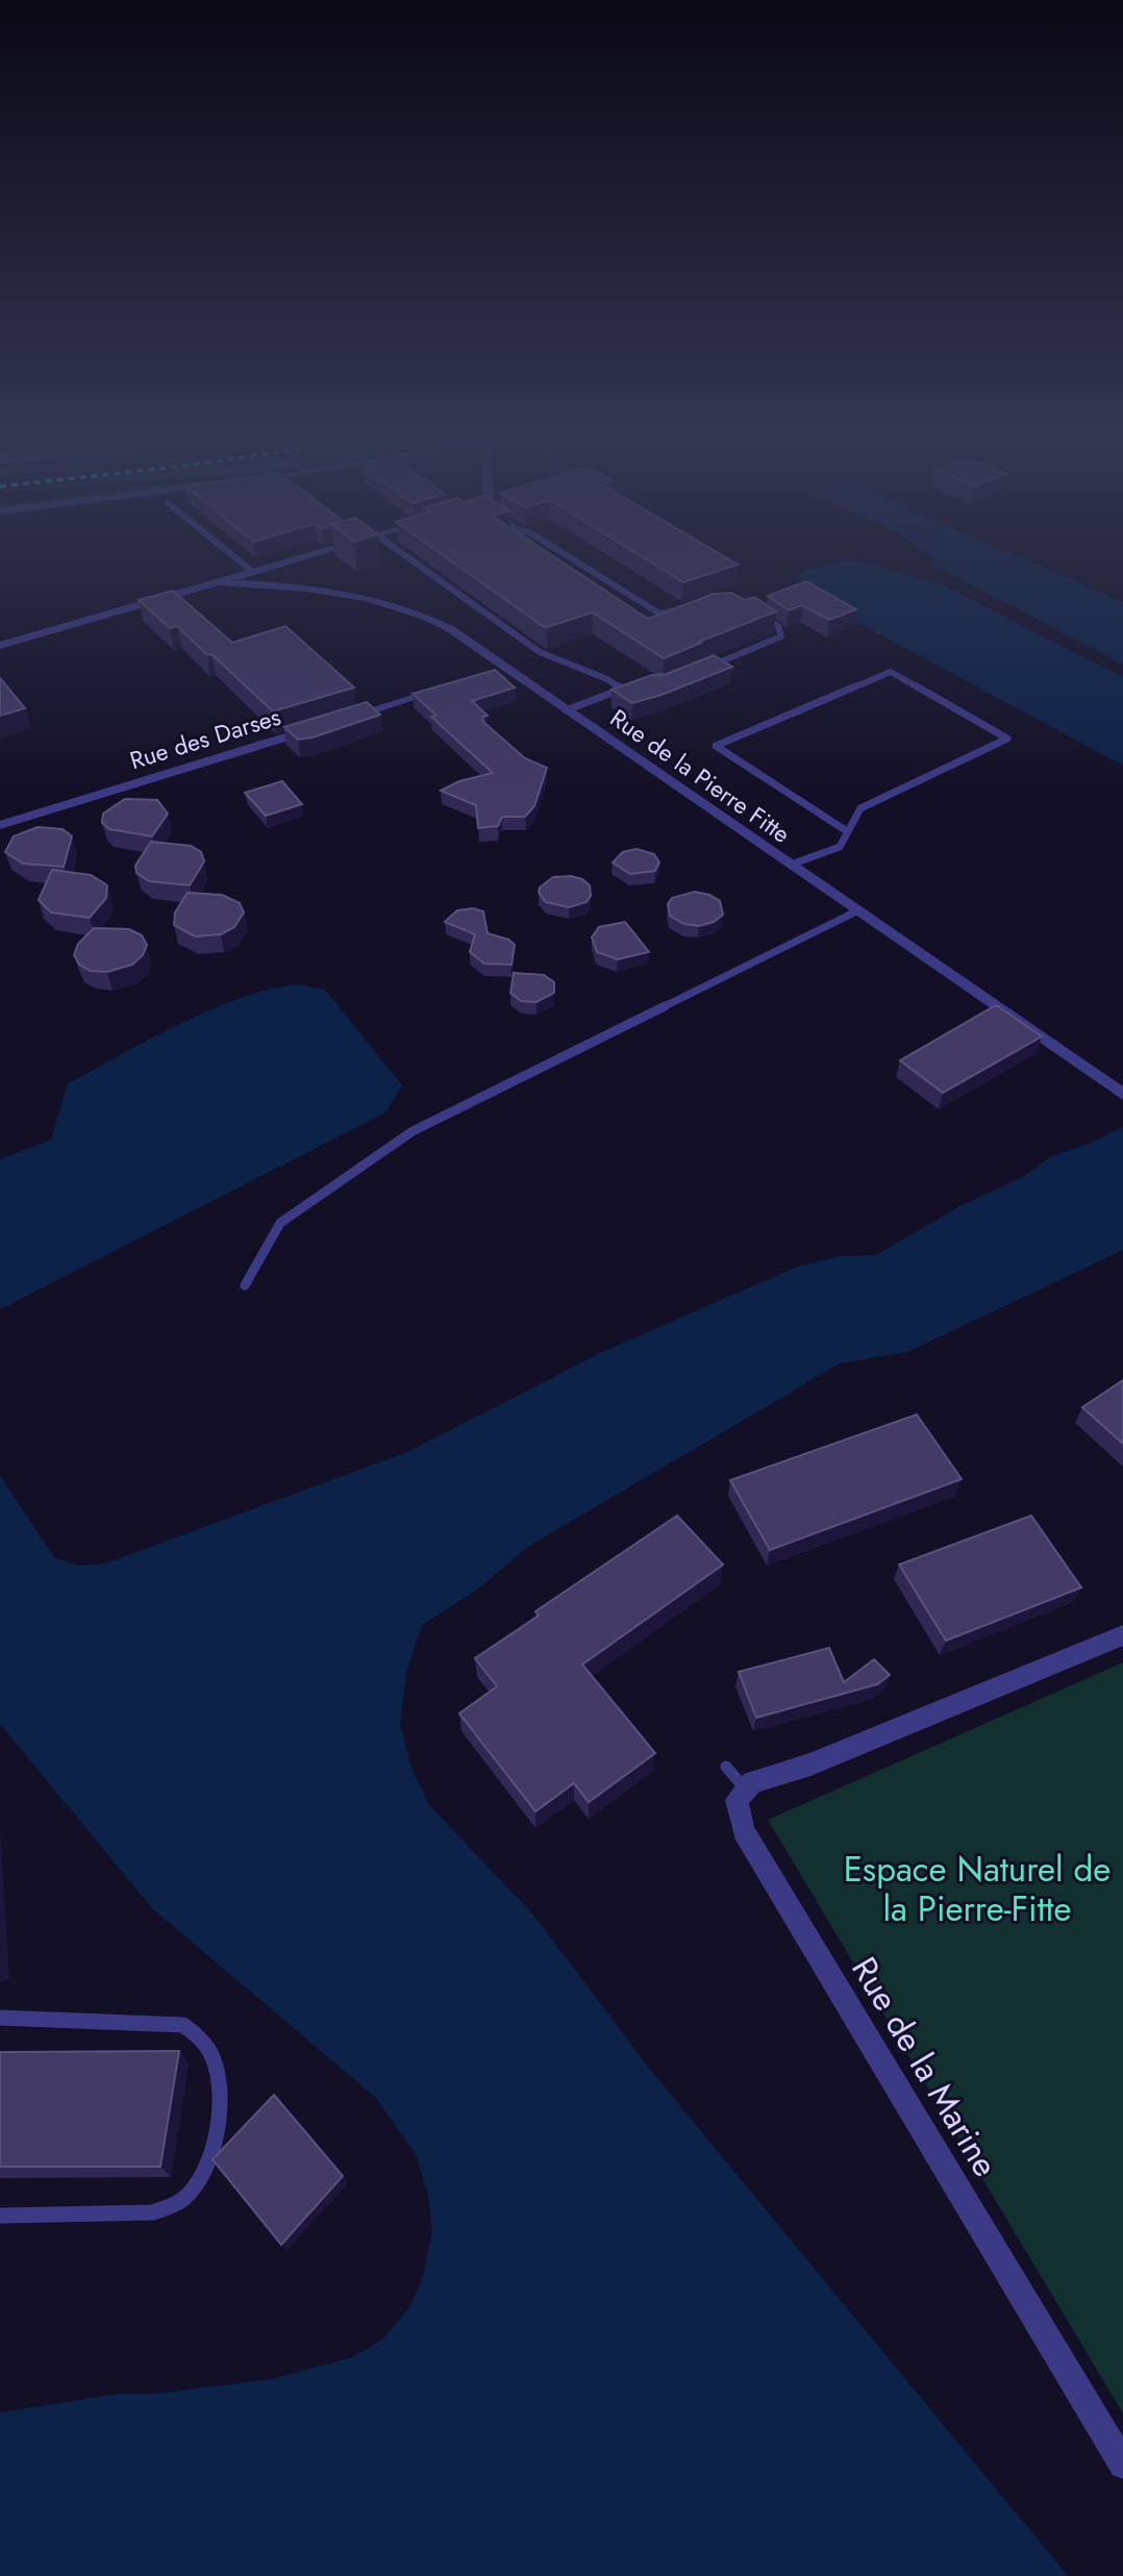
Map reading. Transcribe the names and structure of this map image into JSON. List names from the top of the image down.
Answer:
{
  "streets": {
    "street": ["Rue des Darses", "Rue de la Pierre Fitte", "Rue de la Marine"]
  },
  "parks": ["Espace Naturel de la Pierre-Fitte"]
}
